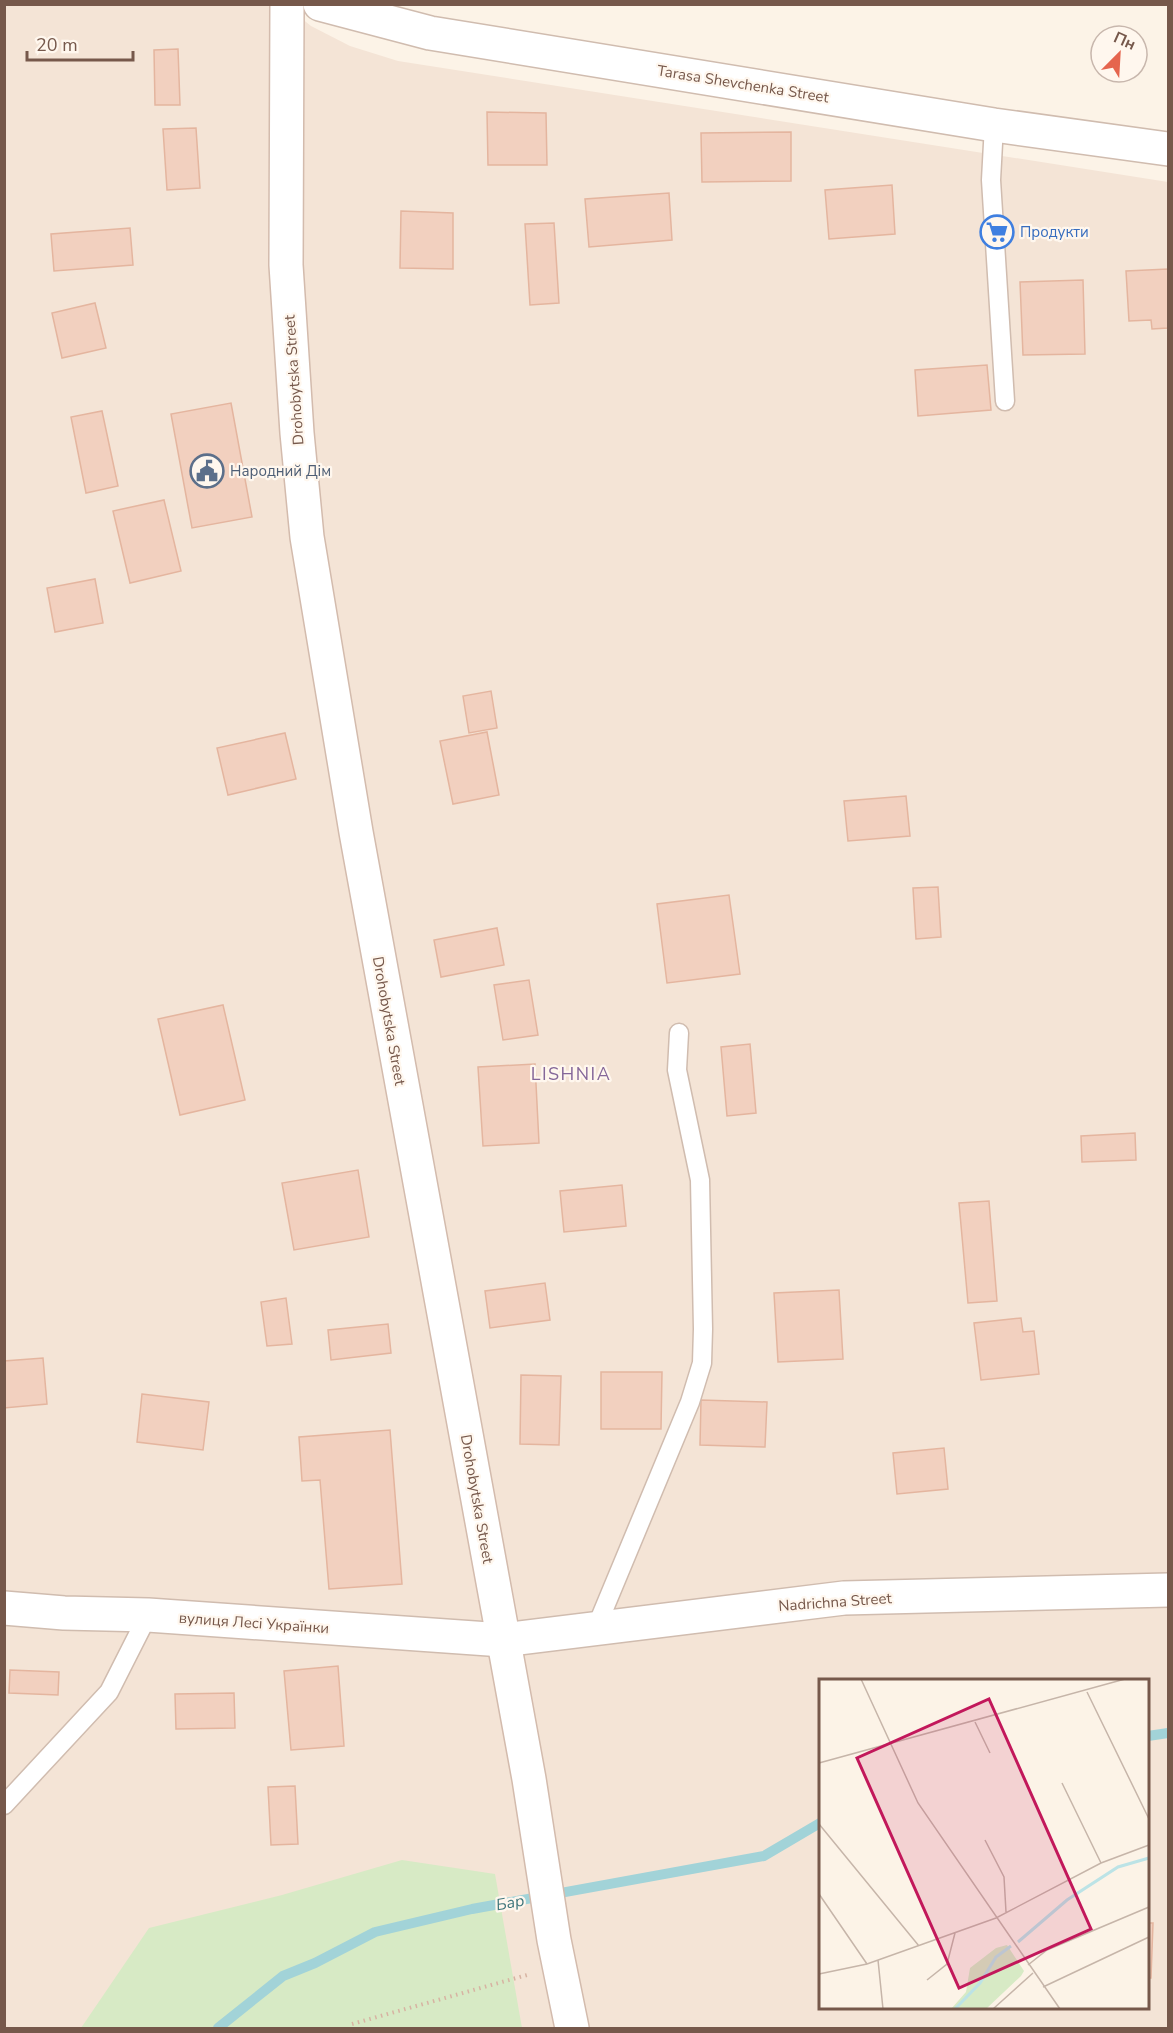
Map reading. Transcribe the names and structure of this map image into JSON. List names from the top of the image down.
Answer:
{
  "streets": {
    "street": [
      "Tarasa Shevchenka Street",
      "Drohobytska Street",
      "Nadrichna Street",
      "вулиця Лесі Українки"
    ]
  },
  "crossings": [
    ["Drohobytska Street", "Nadrichna Street"],
    ["Drohobytska Street", "вулиця Лесі Українки"],
    ["Nadrichna Street", "вулиця Лесі Українки"]
  ],
  "districts": ["LISHNIA"],
  "water": ["Бар"],
  "places": {
    "supermarket": ["Продукти"],
    "public building": ["Народний Дім"]
  },
  "scale_bar": "20 m",
  "north": "top right"
}
